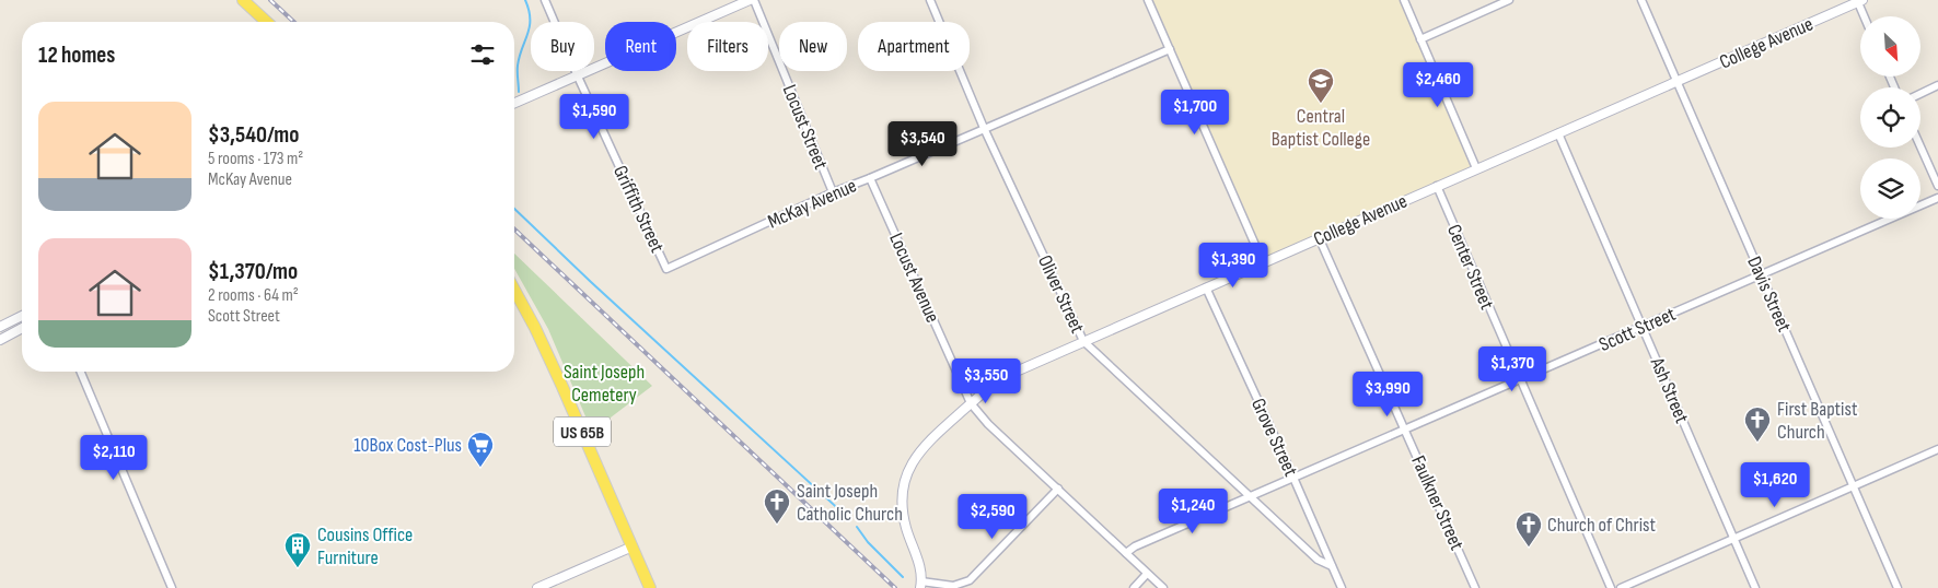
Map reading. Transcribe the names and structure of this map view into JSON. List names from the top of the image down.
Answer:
{
  "streets": {
    "main road": ["US 65B"],
    "street": [
      "College Avenue",
      "Locust Street",
      "McKay Avenue",
      "Griffith Street",
      "Center Street",
      "Locust Avenue",
      "Oliver Street",
      "Davis Street",
      "Scott Street",
      "Ash Street",
      "Grove Street",
      "Faulkner Street"
    ]
  },
  "crossings": [
    ["College Avenue", "Center Street"],
    ["College Avenue", "Locust Avenue"],
    ["College Avenue", "Oliver Street"],
    ["College Avenue", "Davis Street"],
    ["College Avenue", "Ash Street"],
    ["College Avenue", "Grove Street"],
    ["College Avenue", "Faulkner Street"],
    ["Locust Street", "McKay Avenue"],
    ["McKay Avenue", "Griffith Street"],
    ["McKay Avenue", "Locust Avenue"],
    ["McKay Avenue", "Oliver Street"],
    ["Center Street", "Scott Street"],
    ["Locust Avenue", "Scott Street"],
    ["Oliver Street", "Scott Street"],
    ["Oliver Street", "Grove Street"],
    ["Davis Street", "Scott Street"],
    ["Scott Street", "Ash Street"],
    ["Scott Street", "Grove Street"],
    ["Scott Street", "Faulkner Street"]
  ],
  "parks": ["Saint Joseph Cemetery"],
  "places": {
    "school or university": ["Central Baptist College"],
    "church": ["First Baptist Church", "Saint Joseph Catholic Church", "Church of Christ"],
    "supermarket": ["10Box Cost-Plus"],
    "building": ["Cousins Office Furniture"]
  },
  "north": "bottom right",
  "page": {
    "chip": [
      "Buy",
      "Rent",
      "Filters",
      "New",
      "Apartment"
    ],
    "heading": "12 homes",
    "price": [
      "$2,460",
      "$1,700",
      "$1,590",
      "$3,540",
      "$1,390",
      "$1,370",
      "$3,550",
      "$3,990",
      "$2,110",
      "$1,620",
      "$1,240",
      "$2,590"
    ],
    "list": [
      {
        "name": "$3,540/mo",
        "note": "5 rooms · 173 m² · McKay Avenue"
      },
      {
        "name": "$1,370/mo",
        "note": "2 rooms · 64 m² · Scott Street"
      }
    ]
  }
}
